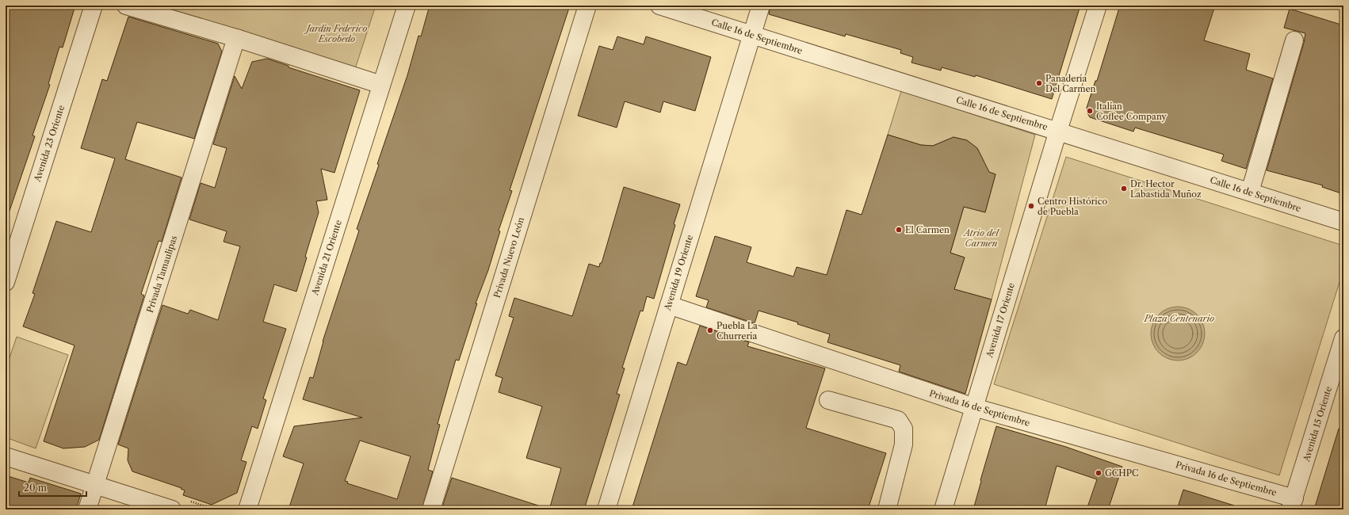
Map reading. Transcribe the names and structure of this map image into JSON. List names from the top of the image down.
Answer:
{
  "streets": {
    "street": [
      "Calle 16 de Septiembre",
      "Avenida 23 Oriente",
      "Avenida 21 Oriente",
      "Privada Nuevo León",
      "Avenida 19 Oriente",
      "Privada Tamaulipas",
      "Avenida 17 Oriente",
      "Privada 16 de Septiembre",
      "Avenida 15 Oriente"
    ]
  },
  "crossings": [
    ["Calle 16 de Septiembre", "Avenida 19 Oriente"],
    ["Calle 16 de Septiembre", "Avenida 17 Oriente"],
    ["Avenida 19 Oriente", "Privada 16 de Septiembre"],
    ["Avenida 17 Oriente", "Privada 16 de Septiembre"],
    ["Privada 16 de Septiembre", "Avenida 15 Oriente"]
  ],
  "parks": ["Jardin Federico Escobedo", "Atrio del Carmen", "Plaza Centenario"],
  "places": [
    "Panadería Del Carmen",
    "Italian Coffee Company",
    "Dr. Hector Labastida Muñoz",
    "Centro Histórico de Puebla",
    "El Carmen",
    "Puebla La Churreria",
    "GCHPC"
  ],
  "scale_bar": "20 m"
}
